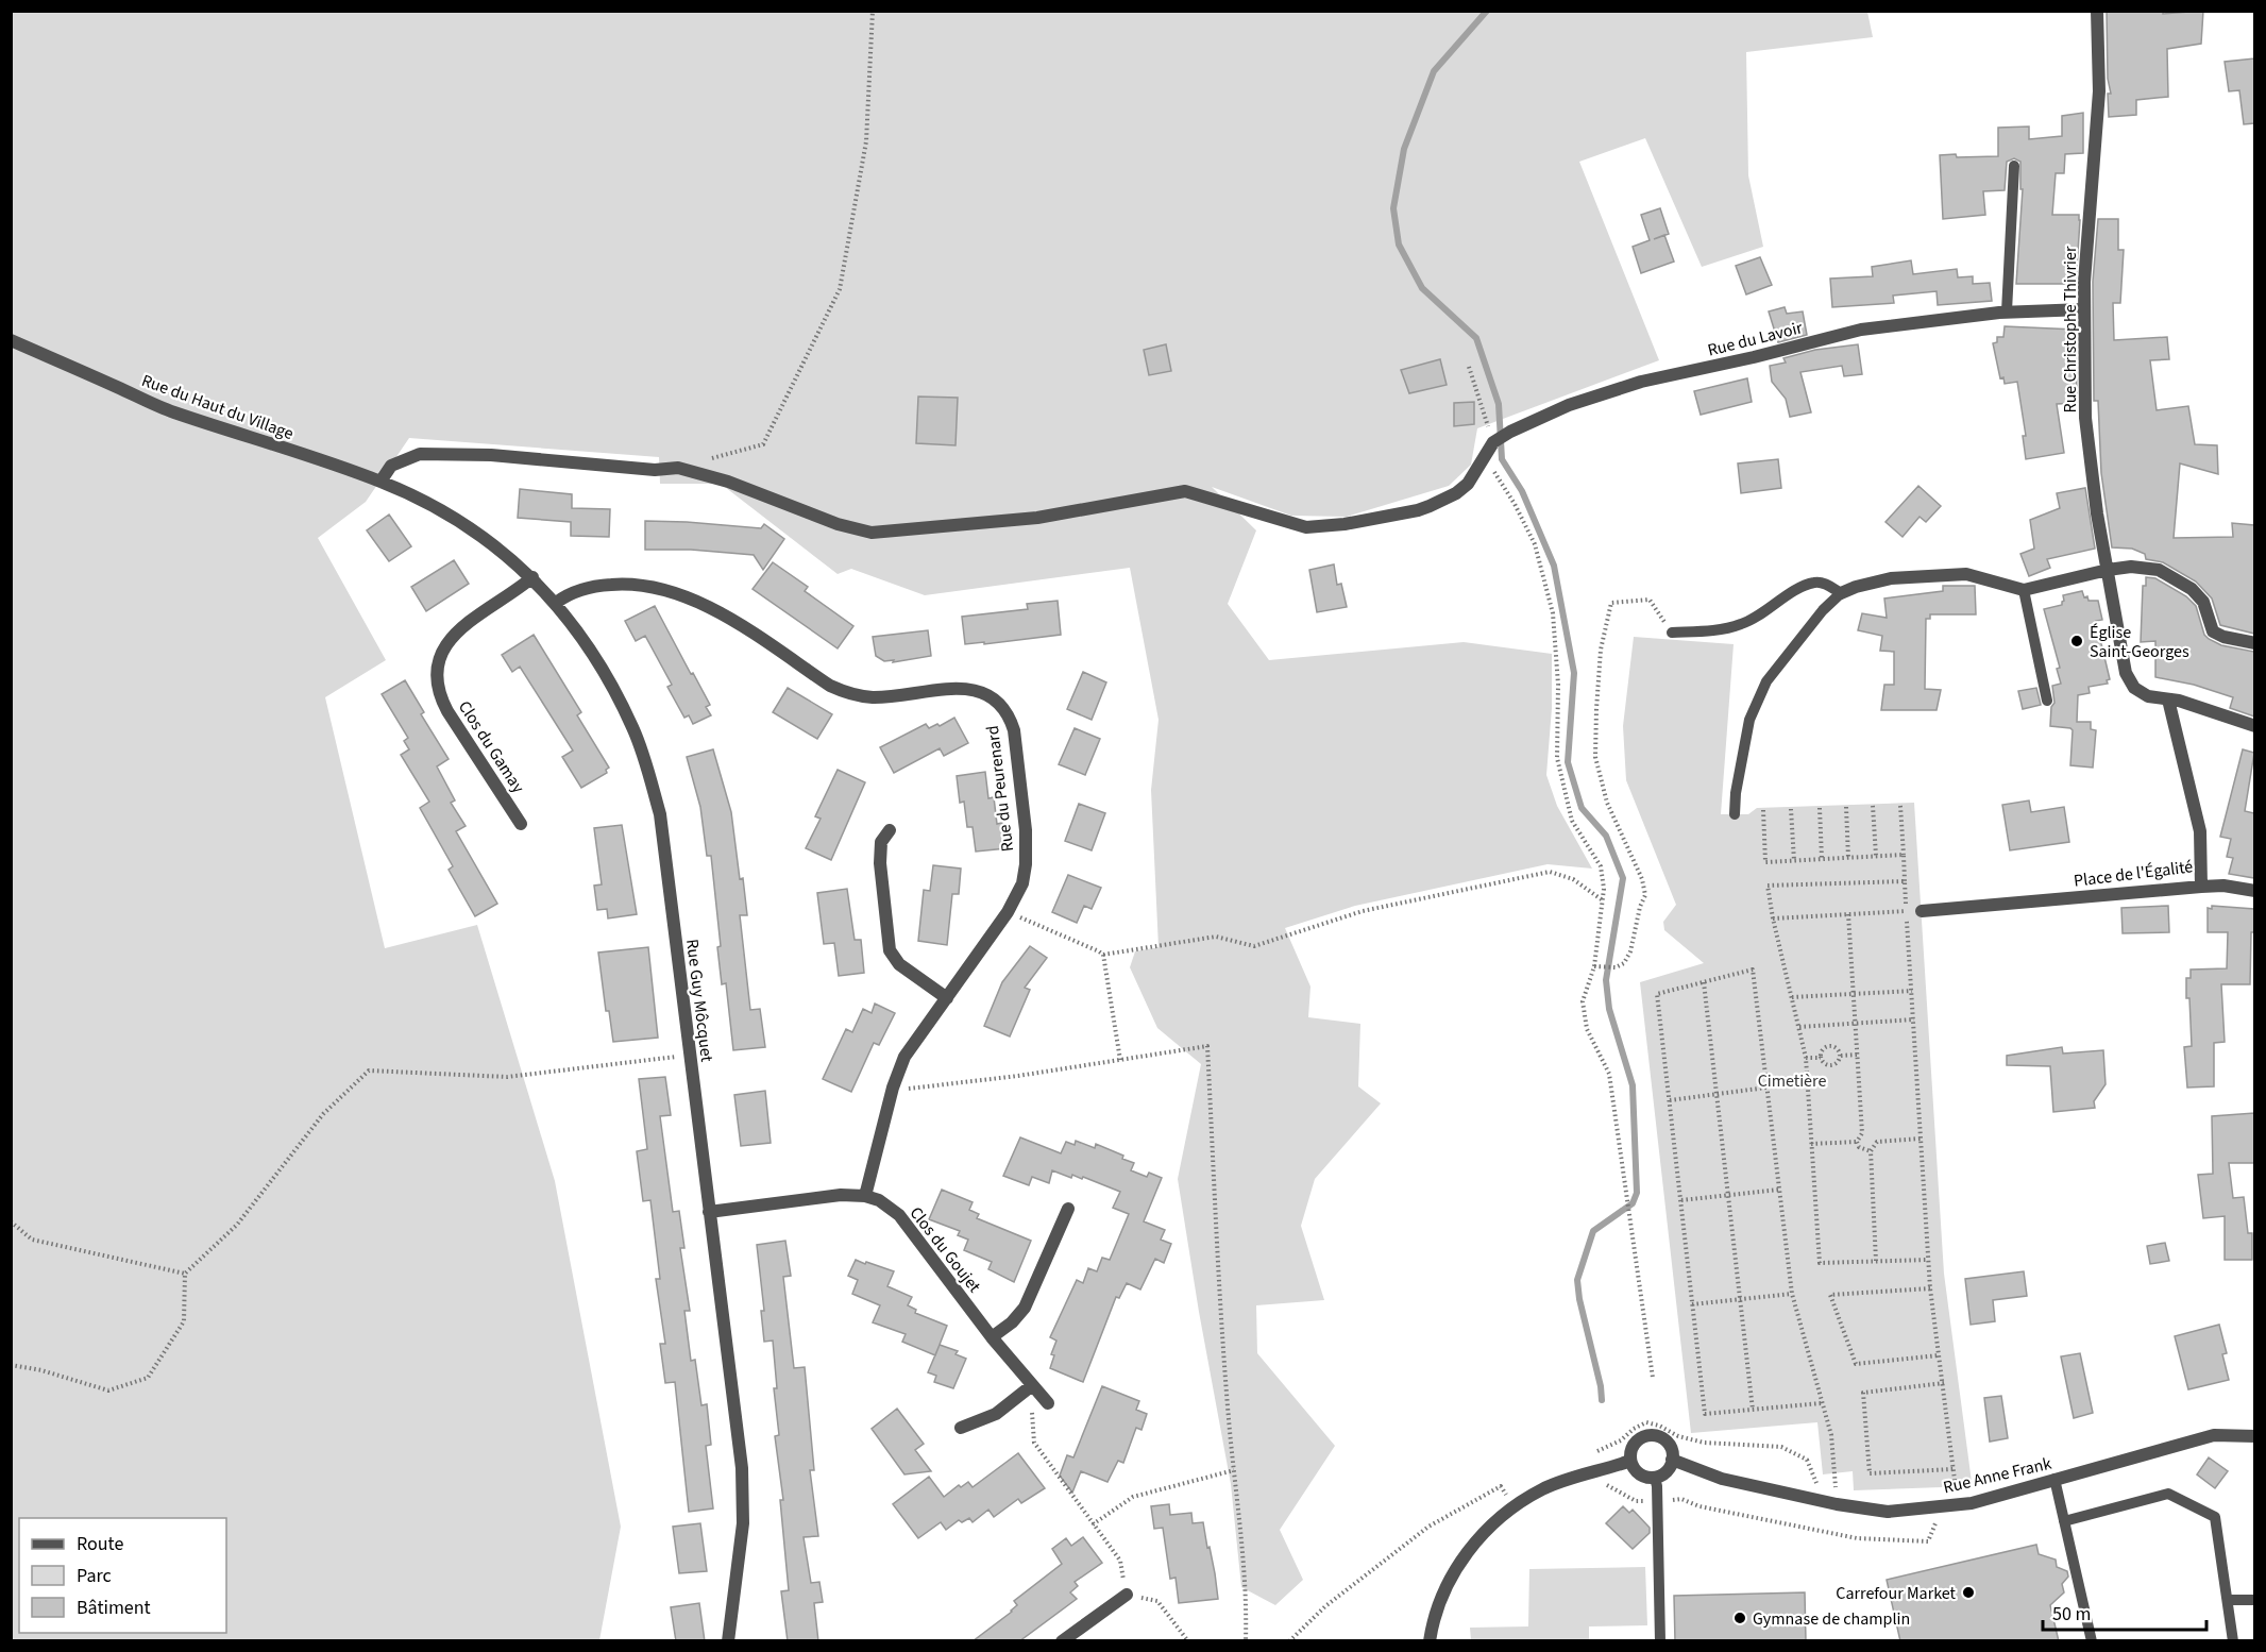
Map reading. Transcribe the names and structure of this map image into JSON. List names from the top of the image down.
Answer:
{
  "streets": {
    "street": [
      "Rue Christophe Thivrier",
      "Rue du Lavoir",
      "Rue du Haut du Village",
      "Clos du Gamay",
      "Rue du Peurenard",
      "Place de l'Égalité",
      "Rue Guy Môcquet",
      "Clos du Goujet",
      "Rue Anne Frank"
    ]
  },
  "crossings": [
    ["Rue Christophe Thivrier", "Rue du Lavoir"],
    ["Rue du Haut du Village", "Rue Guy Môcquet"],
    ["Clos du Gamay", "Rue Guy Môcquet"],
    ["Rue du Peurenard", "Rue Guy Môcquet"],
    ["Rue du Peurenard", "Clos du Goujet"],
    ["Rue Guy Môcquet", "Clos du Goujet"]
  ],
  "parks": ["Cimetière"],
  "places": ["Église Saint-Georges", "Carrefour Market", "Gymnase de champlin"],
  "legend": ["Route", "Parc", "Bâtiment"],
  "scale_bar": "50 m"
}
